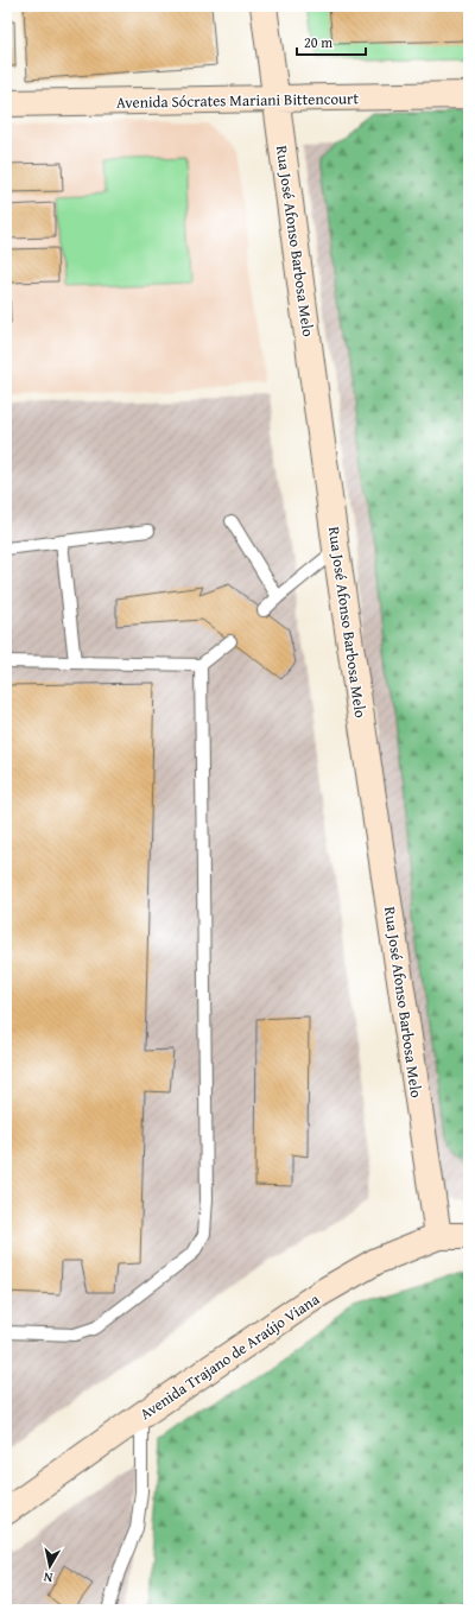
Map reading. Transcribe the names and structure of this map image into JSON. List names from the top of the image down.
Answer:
{
  "streets": {
    "street": ["Avenida Sócrates Mariani Bittencourt", "Rua José Afonso Barbosa Melo", "Avenida Trajano de Araújo Viana"]
  },
  "crossings": [
    ["Avenida Sócrates Mariani Bittencourt", "Rua José Afonso Barbosa Melo"],
    ["Rua José Afonso Barbosa Melo", "Avenida Trajano de Araújo Viana"]
  ],
  "scale_bar": "20 m",
  "north": "bottom"
}
